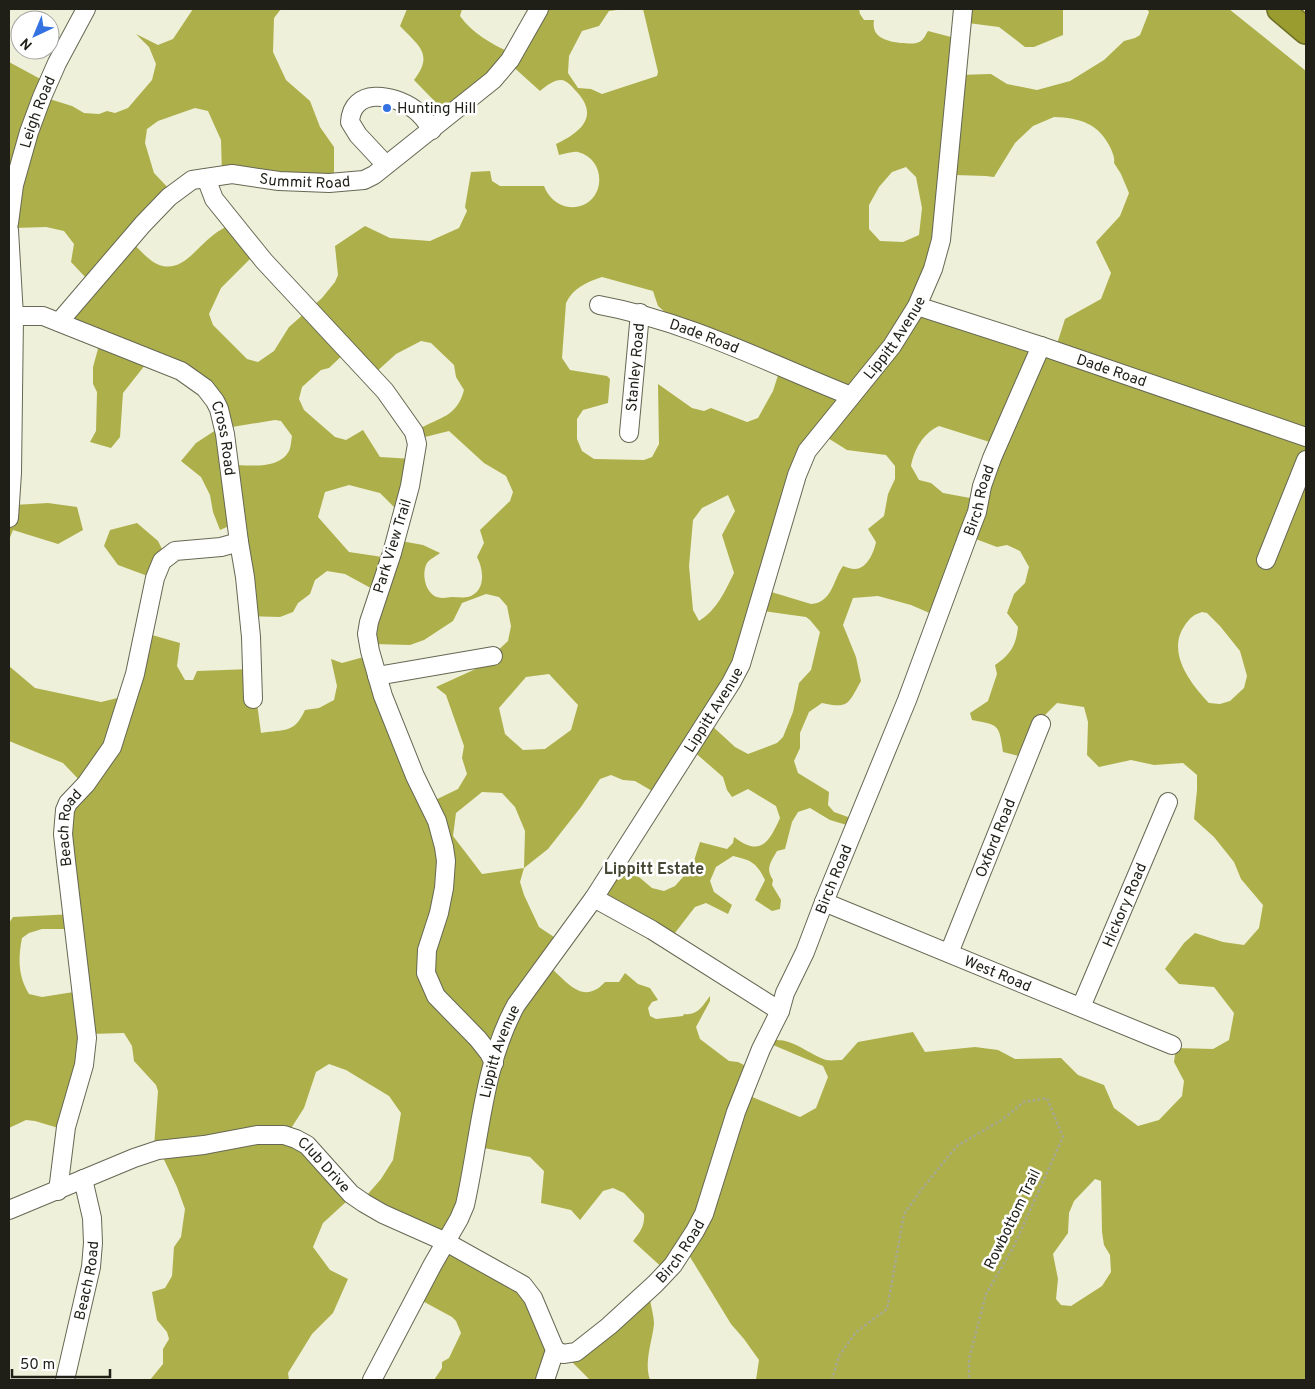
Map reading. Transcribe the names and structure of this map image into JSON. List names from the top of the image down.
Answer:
{
  "streets": {
    "street": [
      "Leigh Road",
      "Summit Road",
      "Dade Road",
      "Lippitt Avenue",
      "Stanley Road",
      "Cross Road",
      "Birch Road",
      "Park View Trail",
      "Beach Road",
      "Oxford Road",
      "Hickory Road",
      "West Road",
      "Club Drive"
    ],
    "path": ["Rowbottom Trail"]
  },
  "crossings": [
    ["Summit Road", "Cross Road"],
    ["Summit Road", "Park View Trail"],
    ["Dade Road", "Lippitt Avenue"],
    ["Dade Road", "Stanley Road"],
    ["Dade Road", "Birch Road"],
    ["Lippitt Avenue", "Park View Trail"],
    ["Lippitt Avenue", "Club Drive"],
    ["Cross Road", "Beach Road"],
    ["Birch Road", "West Road"],
    ["Birch Road", "Club Drive"],
    ["Beach Road", "Club Drive"],
    ["Oxford Road", "West Road"],
    ["Hickory Road", "West Road"]
  ],
  "districts": ["Lippitt Estate"],
  "places": ["Hunting Hill"],
  "scale_bar": "50 m",
  "north": "bottom left"
}
